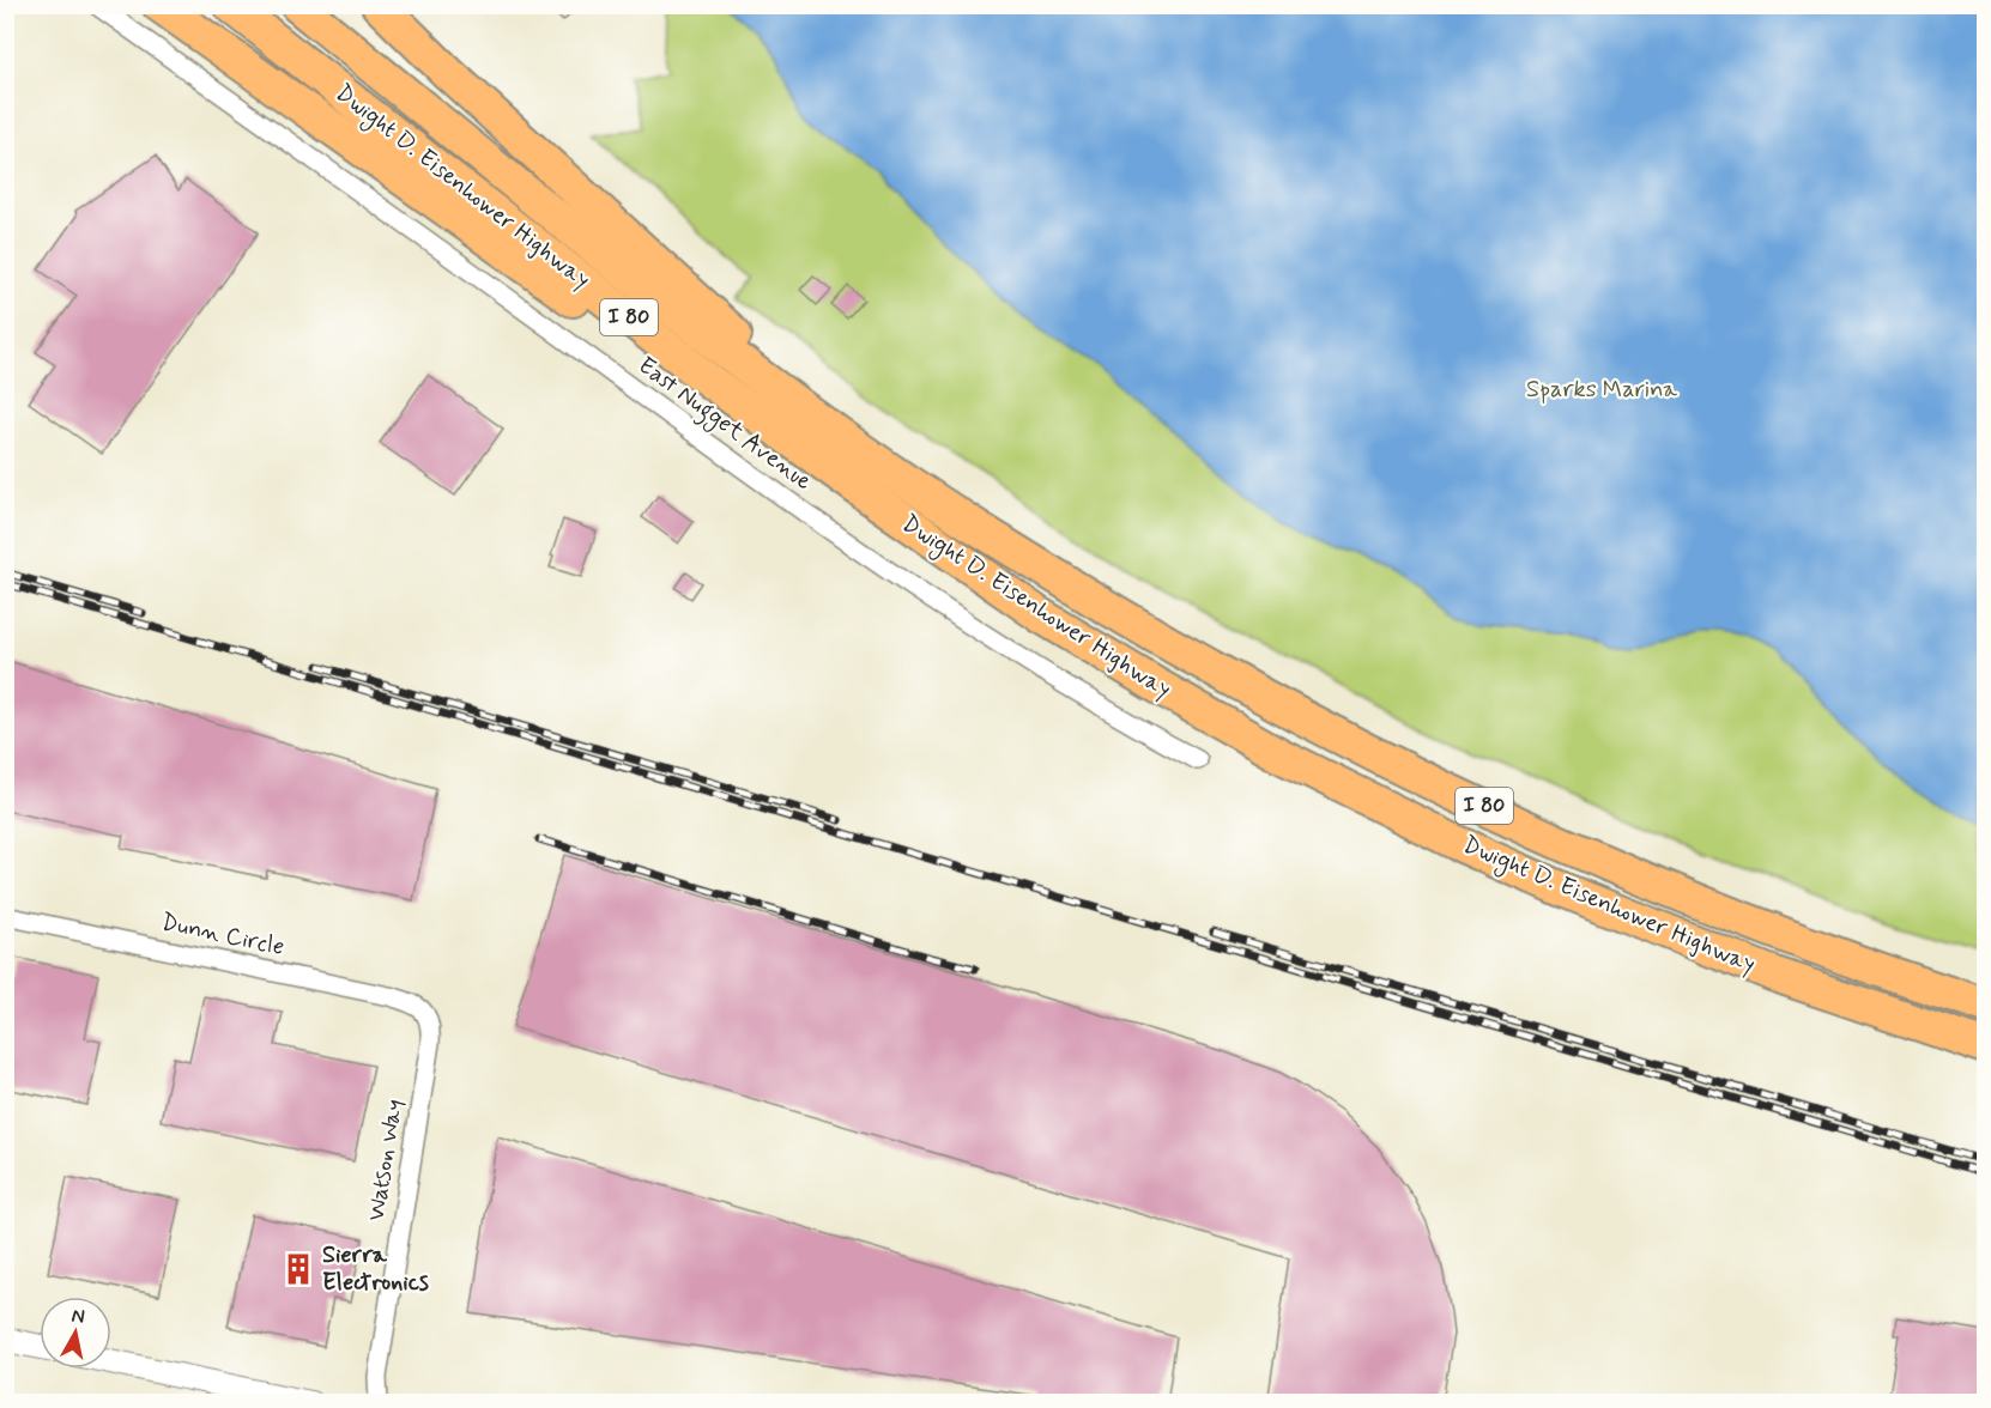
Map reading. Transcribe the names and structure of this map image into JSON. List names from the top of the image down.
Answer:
{
  "streets": {
    "highway": ["Dwight D. Eisenhower Highway", "I 80"],
    "street": ["East Nugget Avenue", "Dunn Circle", "Watson Way"]
  },
  "crossings": [
    ["Dunn Circle", "Watson Way"]
  ],
  "parks": ["Sparks Marina"],
  "places": {
    "building": ["Sierra Electronics"]
  },
  "north": "top"
}
